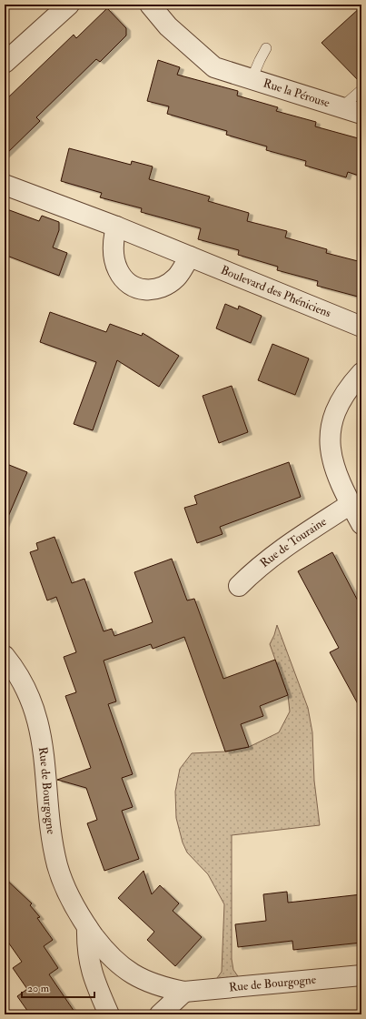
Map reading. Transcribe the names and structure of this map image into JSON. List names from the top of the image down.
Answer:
{
  "streets": {
    "street": [
      "Rue la Pérouse",
      "Boulevard des Phéniciens",
      "Rue de Touraine",
      "Rue de Bourgogne"
    ]
  },
  "scale_bar": "20 m"
}
